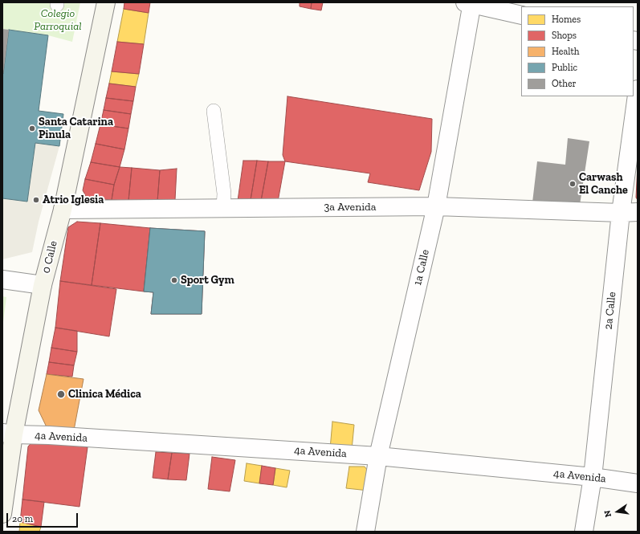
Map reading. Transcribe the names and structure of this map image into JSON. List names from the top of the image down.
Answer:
{
  "streets": {
    "street": [
      "3a Avenida",
      "0 Calle",
      "1a Calle",
      "2a Calle",
      "4a Avenida"
    ]
  },
  "crossings": [
    ["3a Avenida", "0 Calle"],
    ["3a Avenida", "1a Calle"],
    ["3a Avenida", "2a Calle"],
    ["0 Calle", "4a Avenida"],
    ["1a Calle", "4a Avenida"],
    ["2a Calle", "4a Avenida"]
  ],
  "parks": ["Colegio Parroquial"],
  "places": [
    "Santa Catarina Pinula",
    "Carwash El Canche",
    "Atrio Iglesia",
    "Sport Gym",
    "Clinica Médica"
  ],
  "legend": [
    "Homes",
    "Shops",
    "Health",
    "Public",
    "Other"
  ],
  "scale_bar": "20 m",
  "north": "left"
}
